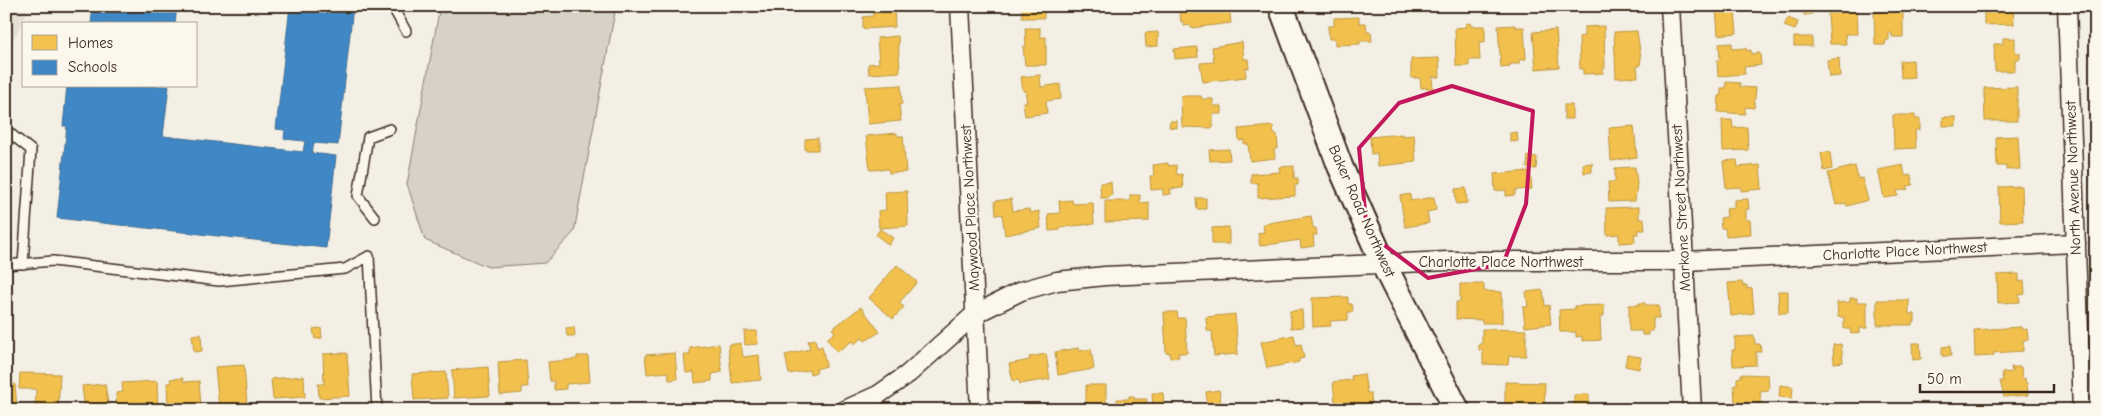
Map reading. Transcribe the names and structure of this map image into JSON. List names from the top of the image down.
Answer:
{
  "streets": {
    "street": [
      "North Avenue Northwest",
      "Maywood Place Northwest",
      "Markone Street Northwest",
      "Baker Road Northwest",
      "Charlotte Place Northwest"
    ]
  },
  "crossings": [
    ["North Avenue Northwest", "Charlotte Place Northwest"],
    ["Maywood Place Northwest", "Charlotte Place Northwest"],
    ["Markone Street Northwest", "Charlotte Place Northwest"],
    ["Baker Road Northwest", "Charlotte Place Northwest"]
  ],
  "legend": ["Homes", "Schools"],
  "scale_bar": "50 m"
}
